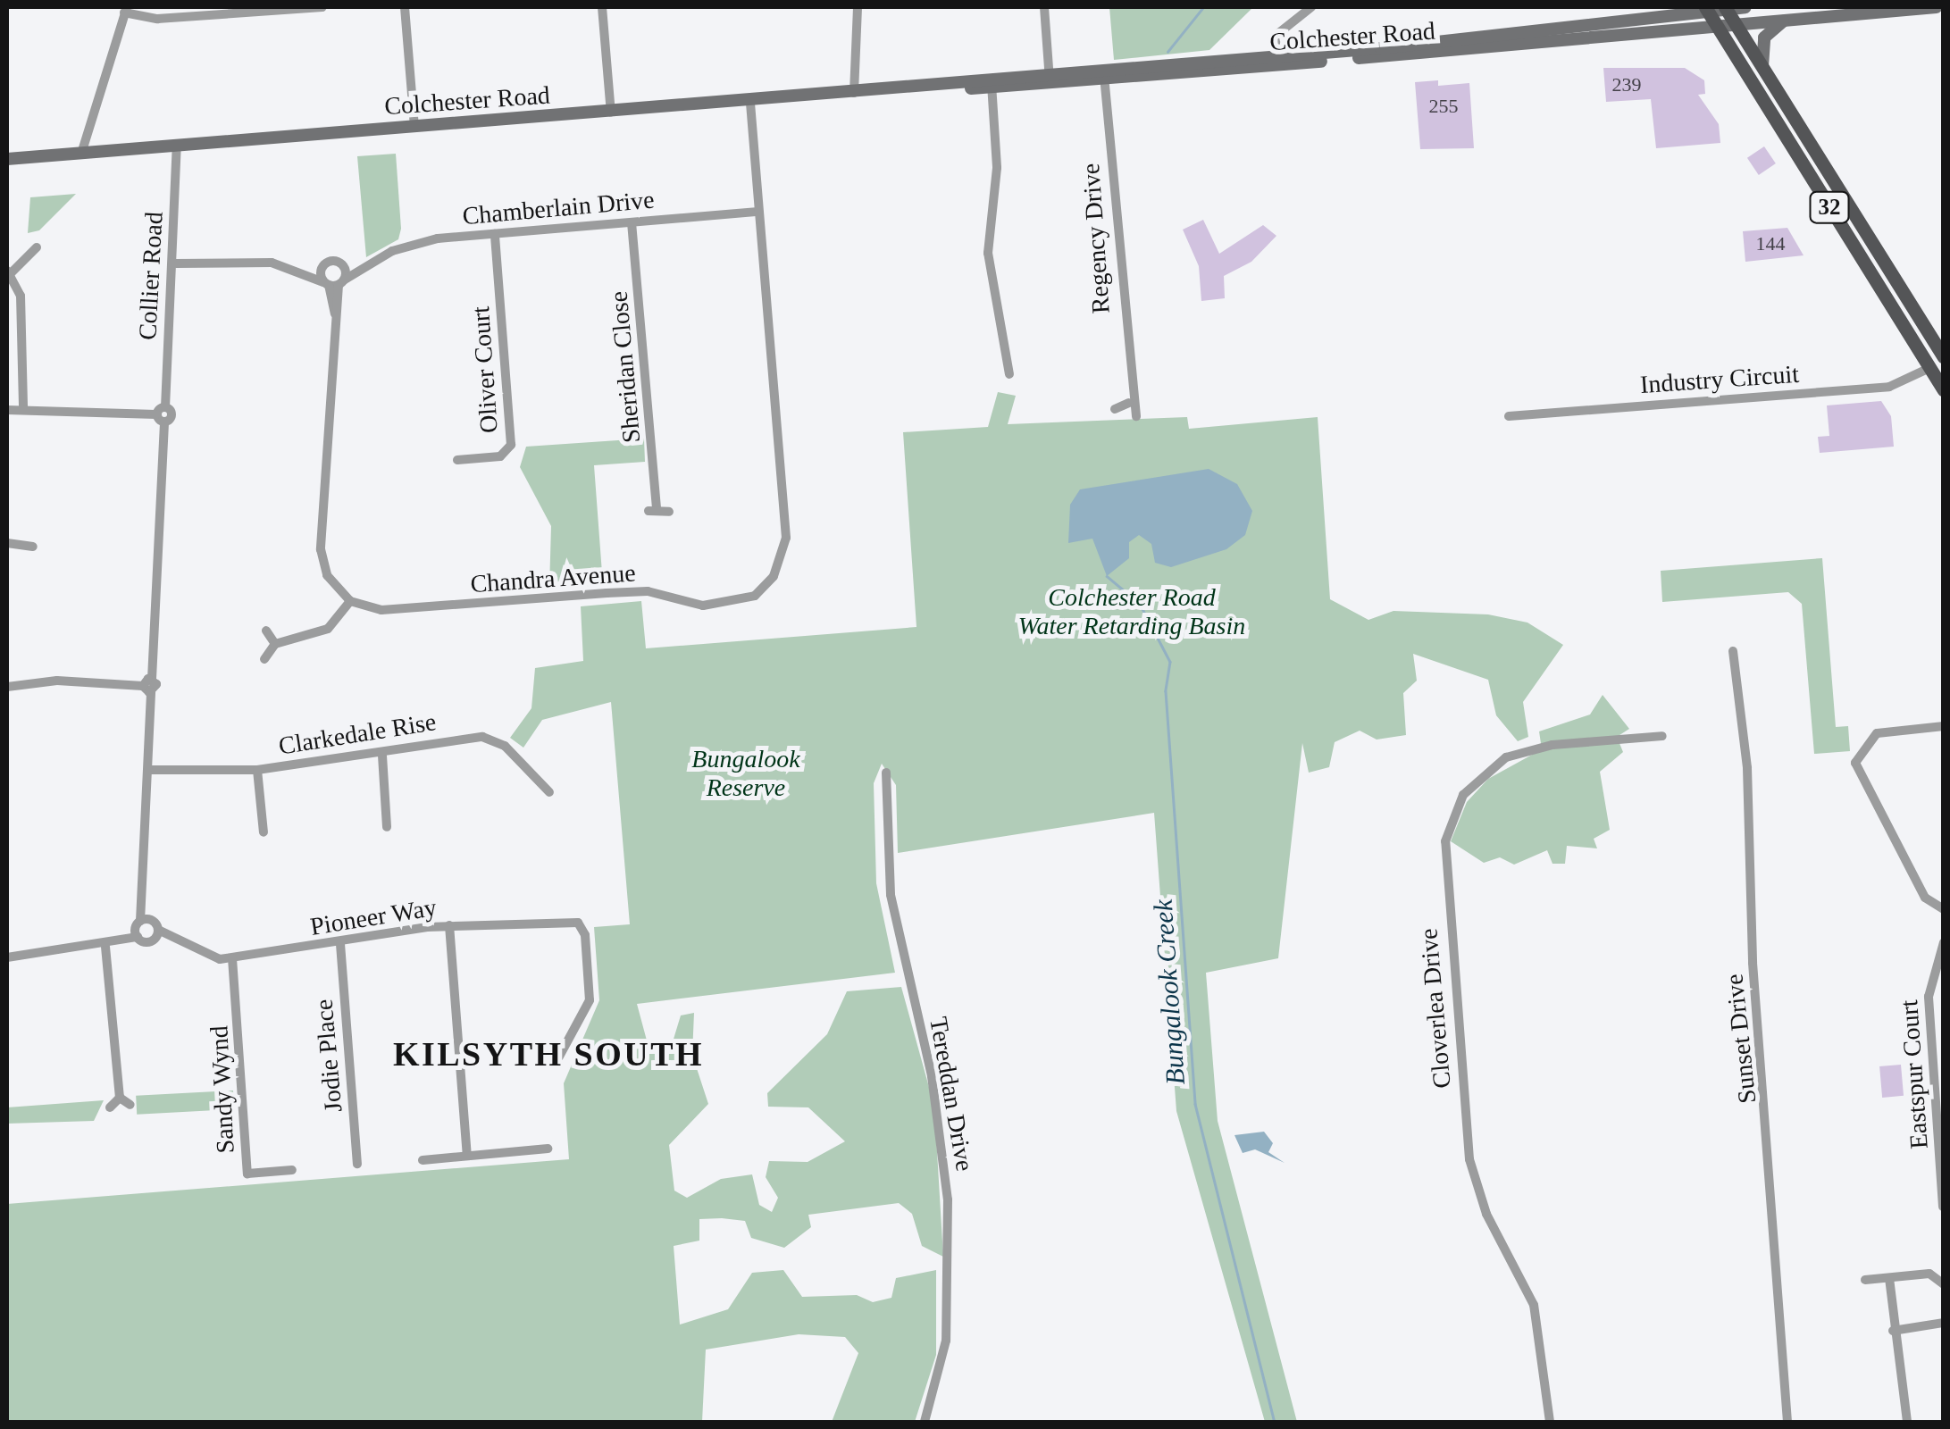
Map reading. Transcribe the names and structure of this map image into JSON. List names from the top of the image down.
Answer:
{
  "streets": {
    "main road": ["Colchester Road", "32"],
    "street": [
      "Chamberlain Drive",
      "Regency Drive",
      "Collier Road",
      "Sheridan Close",
      "Oliver Court",
      "Industry Circuit",
      "Chandra Avenue",
      "Clarkedale Rise",
      "Pioneer Way",
      "Cloverlea Drive",
      "Sunset Drive",
      "Jodie Place",
      "Eastspur Court",
      "Sandy Wynd",
      "Tereddan Drive"
    ]
  },
  "crossings": [
    ["Colchester Road", "32"],
    ["Colchester Road", "Regency Drive"],
    ["Colchester Road", "Collier Road"],
    ["Colchester Road", "Chandra Avenue"],
    ["32", "Industry Circuit"],
    ["Chamberlain Drive", "Sheridan Close"],
    ["Chamberlain Drive", "Oliver Court"],
    ["Chamberlain Drive", "Chandra Avenue"],
    ["Pioneer Way", "Jodie Place"],
    ["Pioneer Way", "Sandy Wynd"]
  ],
  "districts": ["KILSYTH SOUTH"],
  "water": ["Bungalook Creek"],
  "parks": ["Colchester Road Water Retarding Basin", "Bungalook Reserve"],
  "house_numbers": ["239", "255", "144"]
}
